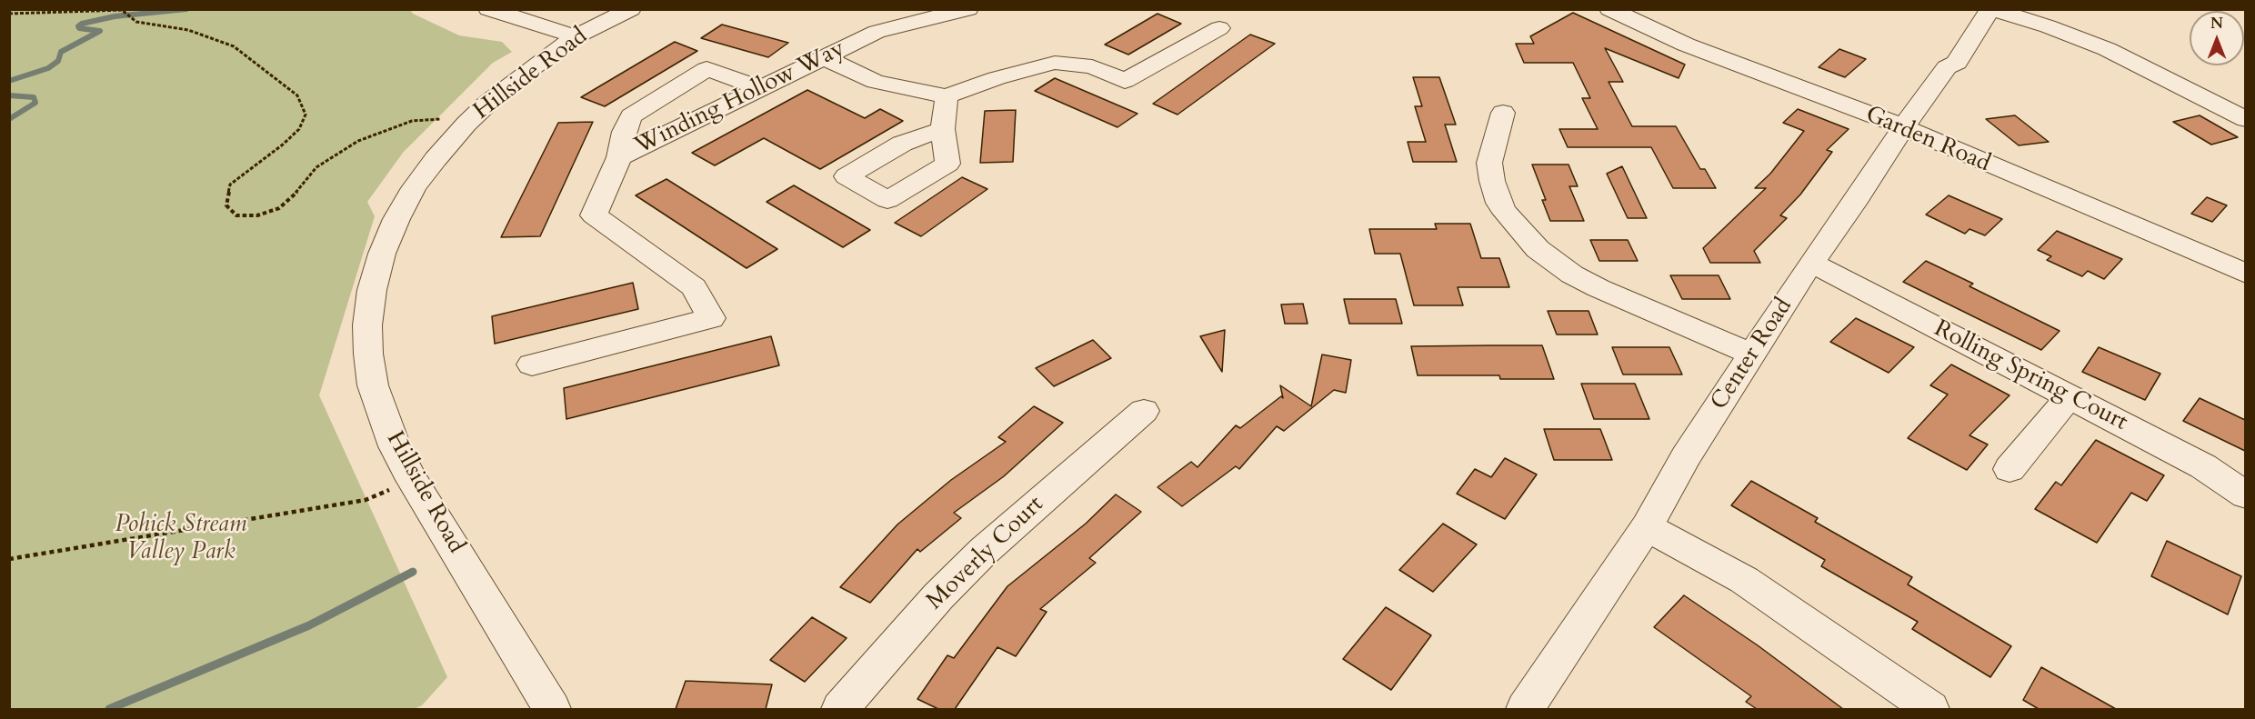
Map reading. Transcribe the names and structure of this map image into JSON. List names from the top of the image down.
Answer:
{
  "streets": {
    "street": [
      "Hillside Road",
      "Winding Hollow Way",
      "Garden Road",
      "Center Road",
      "Rolling Spring Court",
      "Moverly Court"
    ]
  },
  "crossings": [
    ["Garden Road", "Center Road"],
    ["Center Road", "Rolling Spring Court"]
  ],
  "parks": ["Pohick Stream Valley Park"],
  "north": "top"
}
